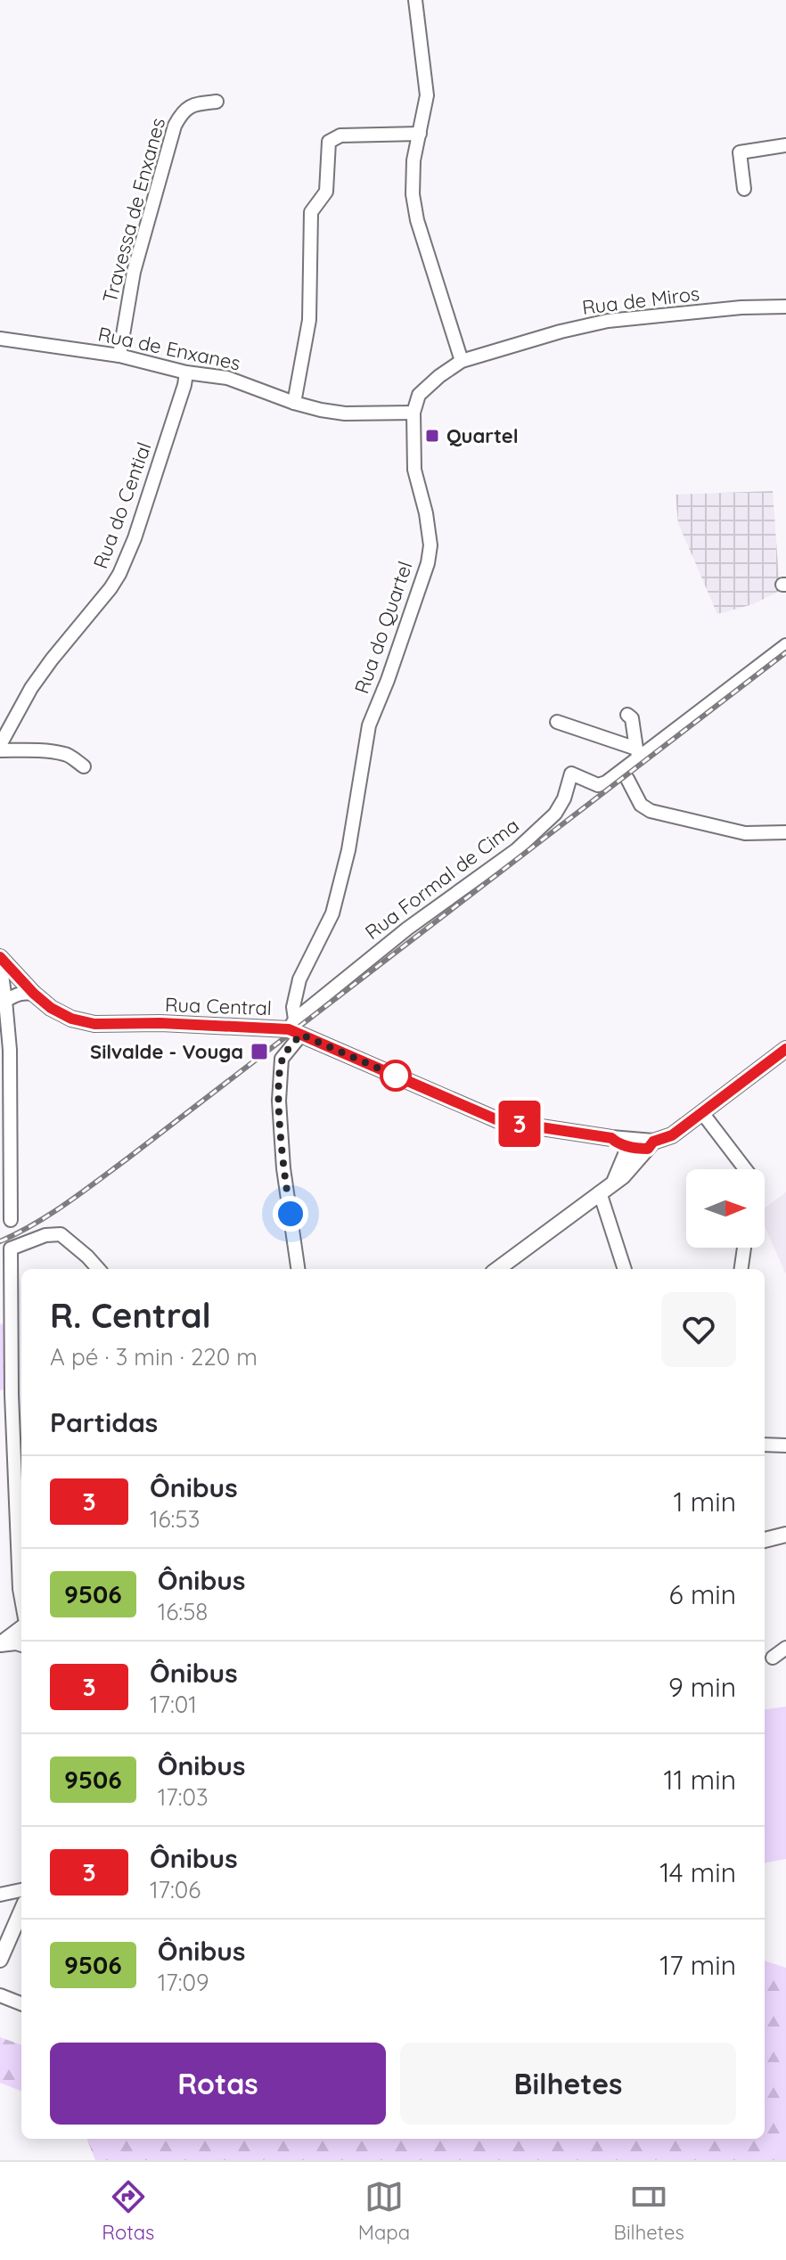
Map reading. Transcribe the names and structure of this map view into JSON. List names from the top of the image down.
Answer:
{
  "streets": {
    "main road": ["Rua Central"],
    "street": [
      "Travessa de Enxanes",
      "Rua de Miros",
      "Rua de Enxanes",
      "Rua do Cential",
      "Rua do Quartel",
      "Rua Formal de Cima"
    ]
  },
  "crossings": [
    ["Travessa de Enxanes", "Rua de Enxanes"],
    ["Rua de Enxanes", "Rua do Cential"],
    ["Rua de Enxanes", "Rua do Quartel"],
    ["Rua do Quartel", "Rua Formal de Cima"],
    ["Rua do Quartel", "Rua Central"],
    ["Rua Formal de Cima", "Rua Central"]
  ],
  "places": {
    "transit": ["Quartel", "Silvalde - Vouga"]
  },
  "lines": ["bus line 3"],
  "north": "right",
  "page": {
    "on_map": "3",
    "heading": [
      ["R. Central", "A pé · 3 min · 220 m"],
      "Partidas"
    ],
    "list": [
      {
        "mark": "3",
        "name": "Ônibus",
        "note": "16:53",
        "value": "1 min"
      },
      {
        "mark": "9506",
        "name": "Ônibus",
        "note": "16:58",
        "value": "6 min"
      },
      {
        "mark": "3",
        "name": "Ônibus",
        "note": "17:01",
        "value": "9 min"
      },
      {
        "mark": "9506",
        "name": "Ônibus",
        "note": "17:03",
        "value": "11 min"
      },
      {
        "mark": "3",
        "name": "Ônibus",
        "note": "17:06",
        "value": "14 min"
      },
      {
        "mark": "9506",
        "name": "Ônibus",
        "note": "17:09",
        "value": "17 min"
      }
    ],
    "buttons": ["Rotas", "Bilhetes"],
    "tabs": ["Rotas", "Mapa", "Bilhetes"]
  }
}
